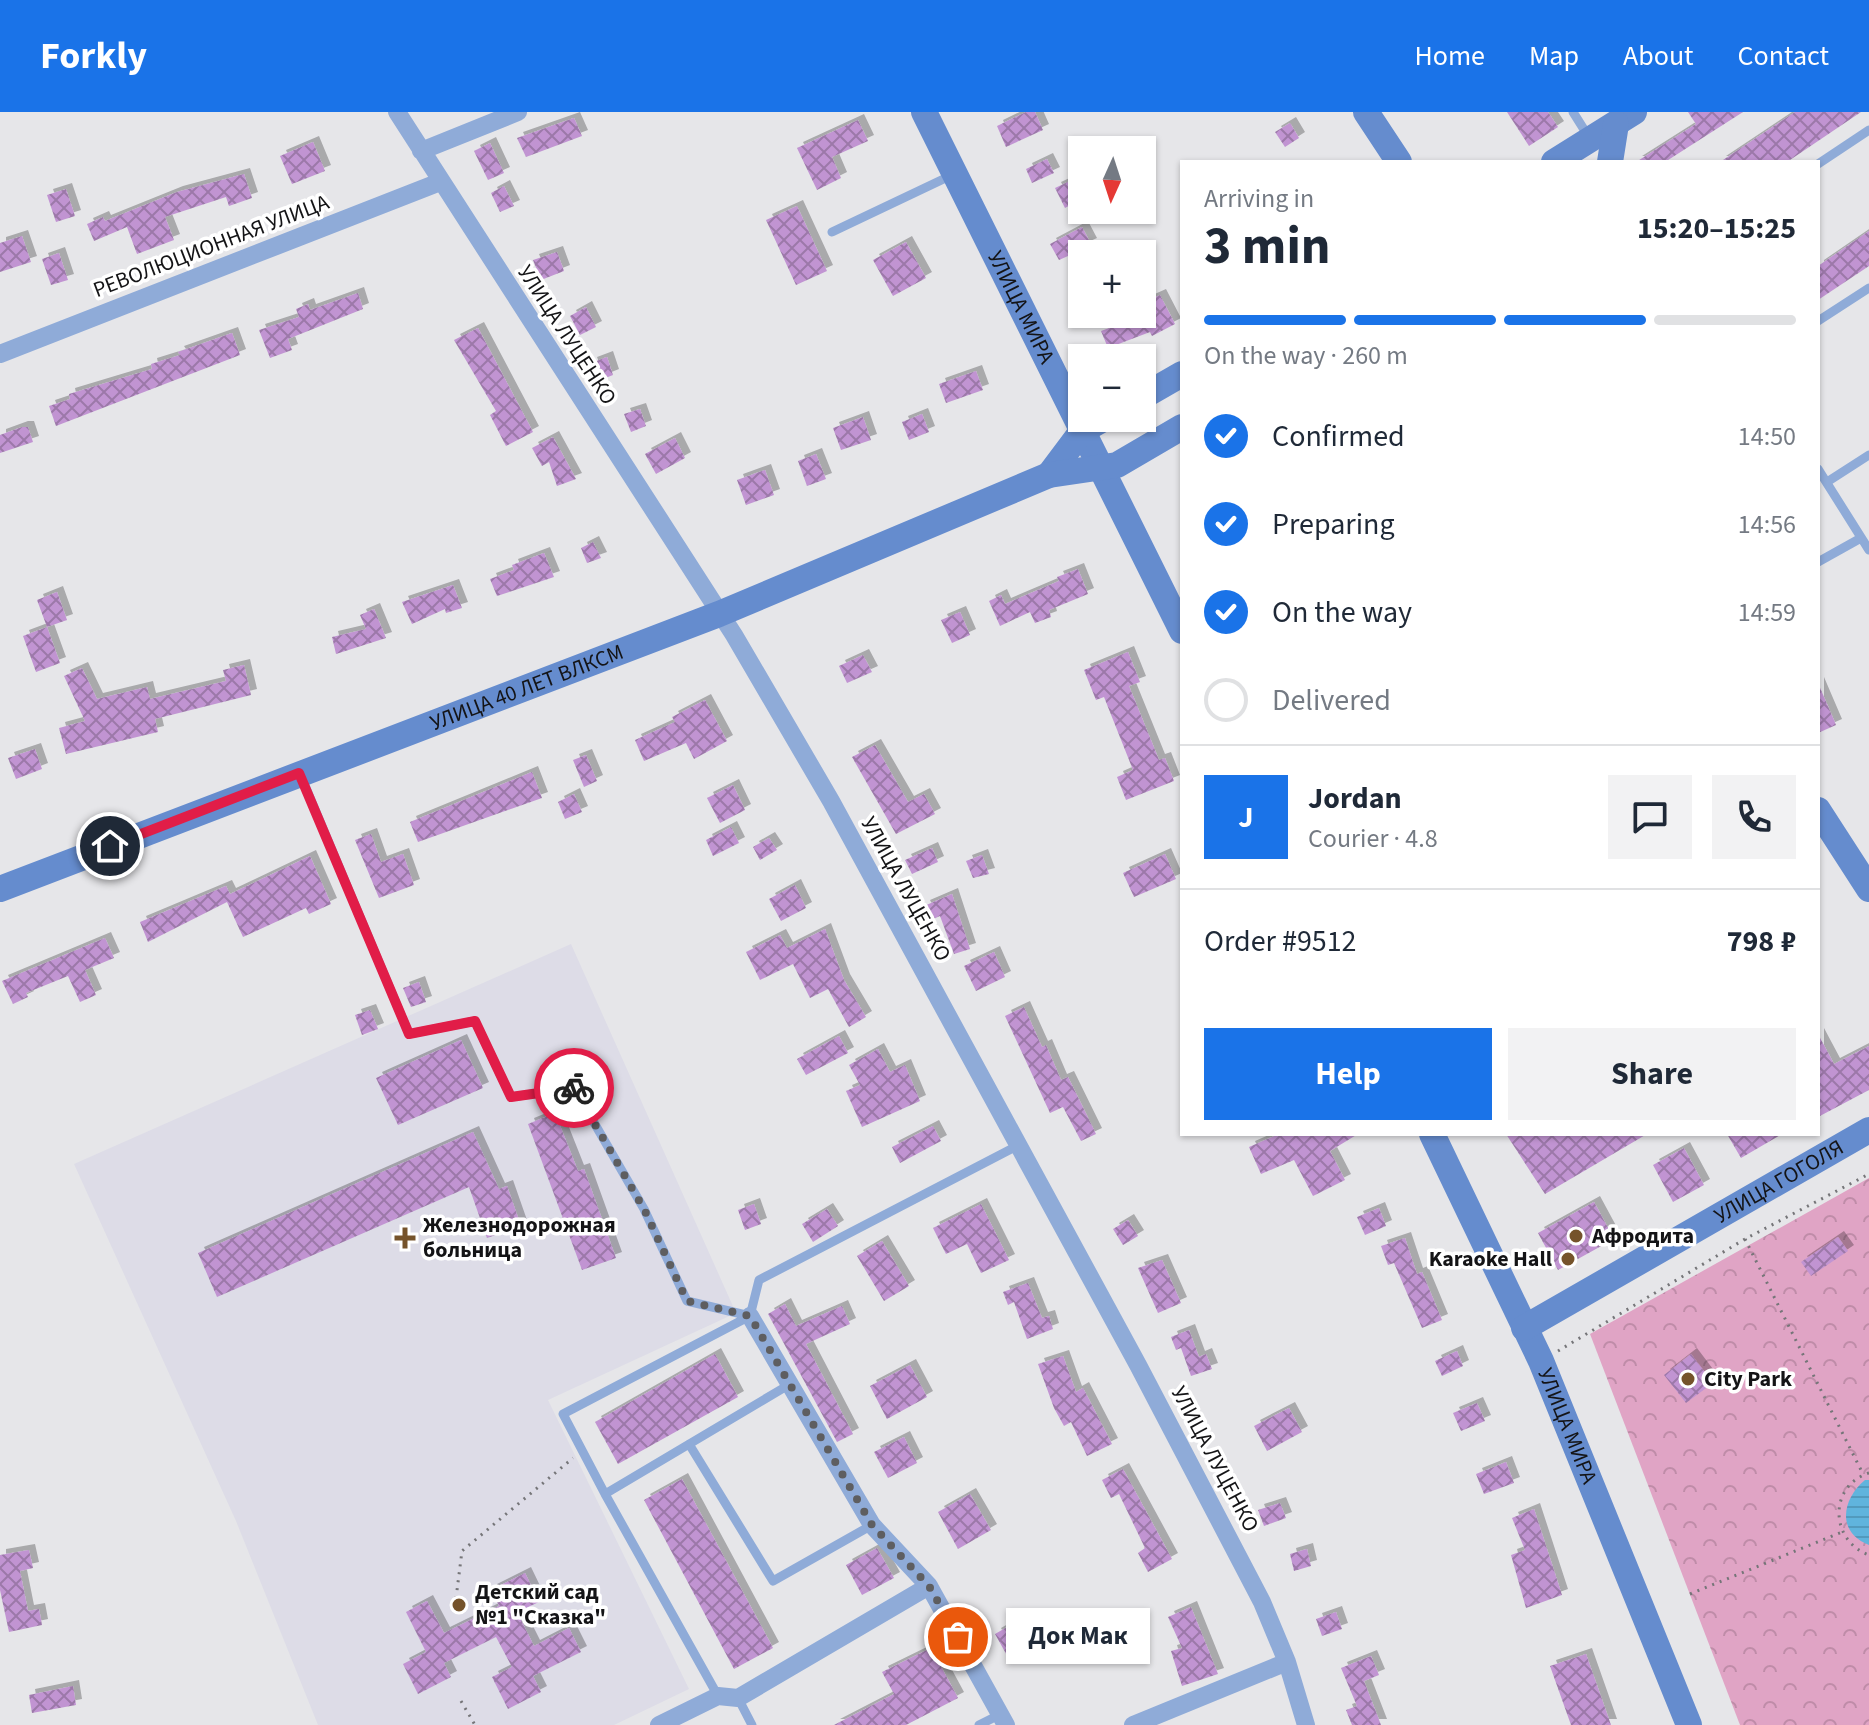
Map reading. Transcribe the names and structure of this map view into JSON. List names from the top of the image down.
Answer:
{
  "streets": {
    "street": [
      "РЕВОЛЮЦИОННАЯ УЛИЦА",
      "УЛИЦА МИРА",
      "УЛИЦА ЛУЦЕНКО",
      "УЛИЦА 40 ЛЕТ ВЛКСМ",
      "УЛИЦА ГОГОЛЯ"
    ]
  },
  "crossings": [
    ["РЕВОЛЮЦИОННАЯ УЛИЦА", "УЛИЦА ЛУЦЕНКО"],
    ["УЛИЦА МИРА", "УЛИЦА 40 ЛЕТ ВЛКСМ"],
    ["УЛИЦА МИРА", "УЛИЦА ГОГОЛЯ"],
    ["УЛИЦА ЛУЦЕНКО", "УЛИЦА 40 ЛЕТ ВЛКСМ"]
  ],
  "places": {
    "other": [
      "Афродита",
      "Karaoke Hall",
      "City Park",
      "Детский сад №1 \"Сказка\"",
      "Док Мак"
    ],
    "health": ["Железнодорожная больница"]
  },
  "north": "bottom",
  "page": {
    "header": "Forkly",
    "nav": [
      "Home",
      "Map",
      "About",
      "Contact"
    ],
    "map_buttons": ["+", "−"],
    "heading": ["3 min", "Arriving in", "15:20–15:25"],
    "panel": [
      "Jordan",
      "Courier · 4.8",
      "Order #9512",
      "798 ₽"
    ],
    "bar": "On the way · 260 m",
    "list": [
      ["Confirmed", "14:50"],
      ["Preparing", "14:56"],
      ["On the way", "14:59"],
      "Delivered"
    ],
    "round": "J",
    "buttons": ["Help", "Share"],
    "bubble": "Док Мак"
  }
}
